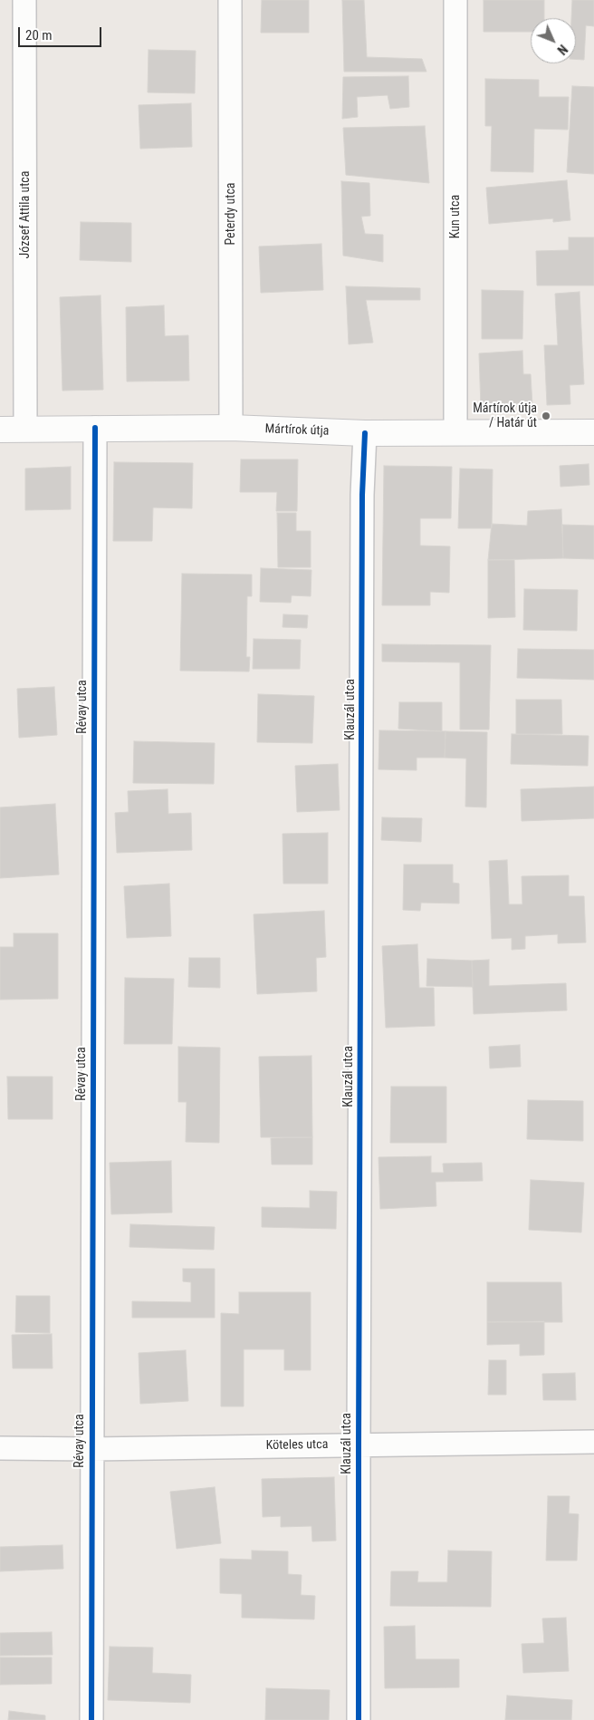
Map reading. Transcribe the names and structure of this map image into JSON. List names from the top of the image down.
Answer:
{
  "streets": {
    "street": [
      "Peterdy utca",
      "József Attila utca",
      "Kun utca",
      "Mártírok útja",
      "Révay utca",
      "Klauzál utca",
      "Köteles utca"
    ]
  },
  "crossings": [
    ["Peterdy utca", "Mártírok útja"],
    ["József Attila utca", "Mártírok útja"],
    ["Kun utca", "Mártírok útja"],
    ["Mártírok útja", "Révay utca"],
    ["Mártírok útja", "Klauzál utca"],
    ["Révay utca", "Köteles utca"],
    ["Klauzál utca", "Köteles utca"]
  ],
  "places": ["Mártírok útja / Határ út"],
  "scale_bar": "20 m",
  "north": "bottom right"
}
